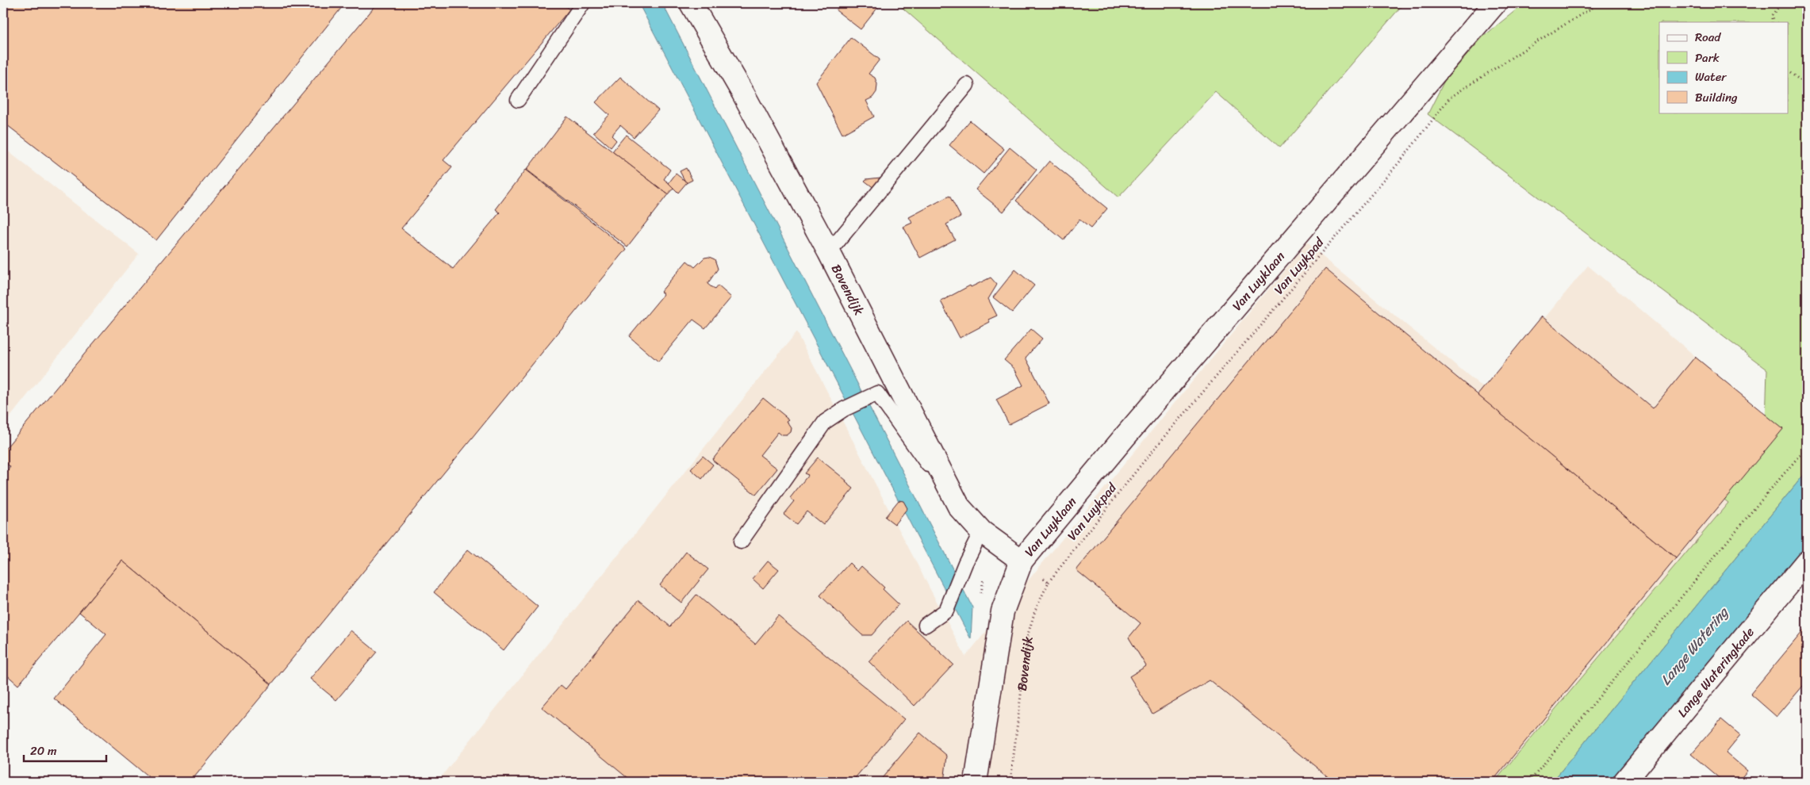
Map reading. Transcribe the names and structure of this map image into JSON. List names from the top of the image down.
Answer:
{
  "streets": {
    "street": ["Van Luyklaan", "Bovendijk", "Lange Wateringkade"],
    "path": ["Van Luykpad"]
  },
  "crossings": [
    ["Van Luykpad", "Bovendijk"],
    ["Van Luyklaan", "Bovendijk"]
  ],
  "water": ["Lange Watering"],
  "legend": [
    "Road",
    "Park",
    "Water",
    "Building"
  ],
  "scale_bar": "20 m"
}
